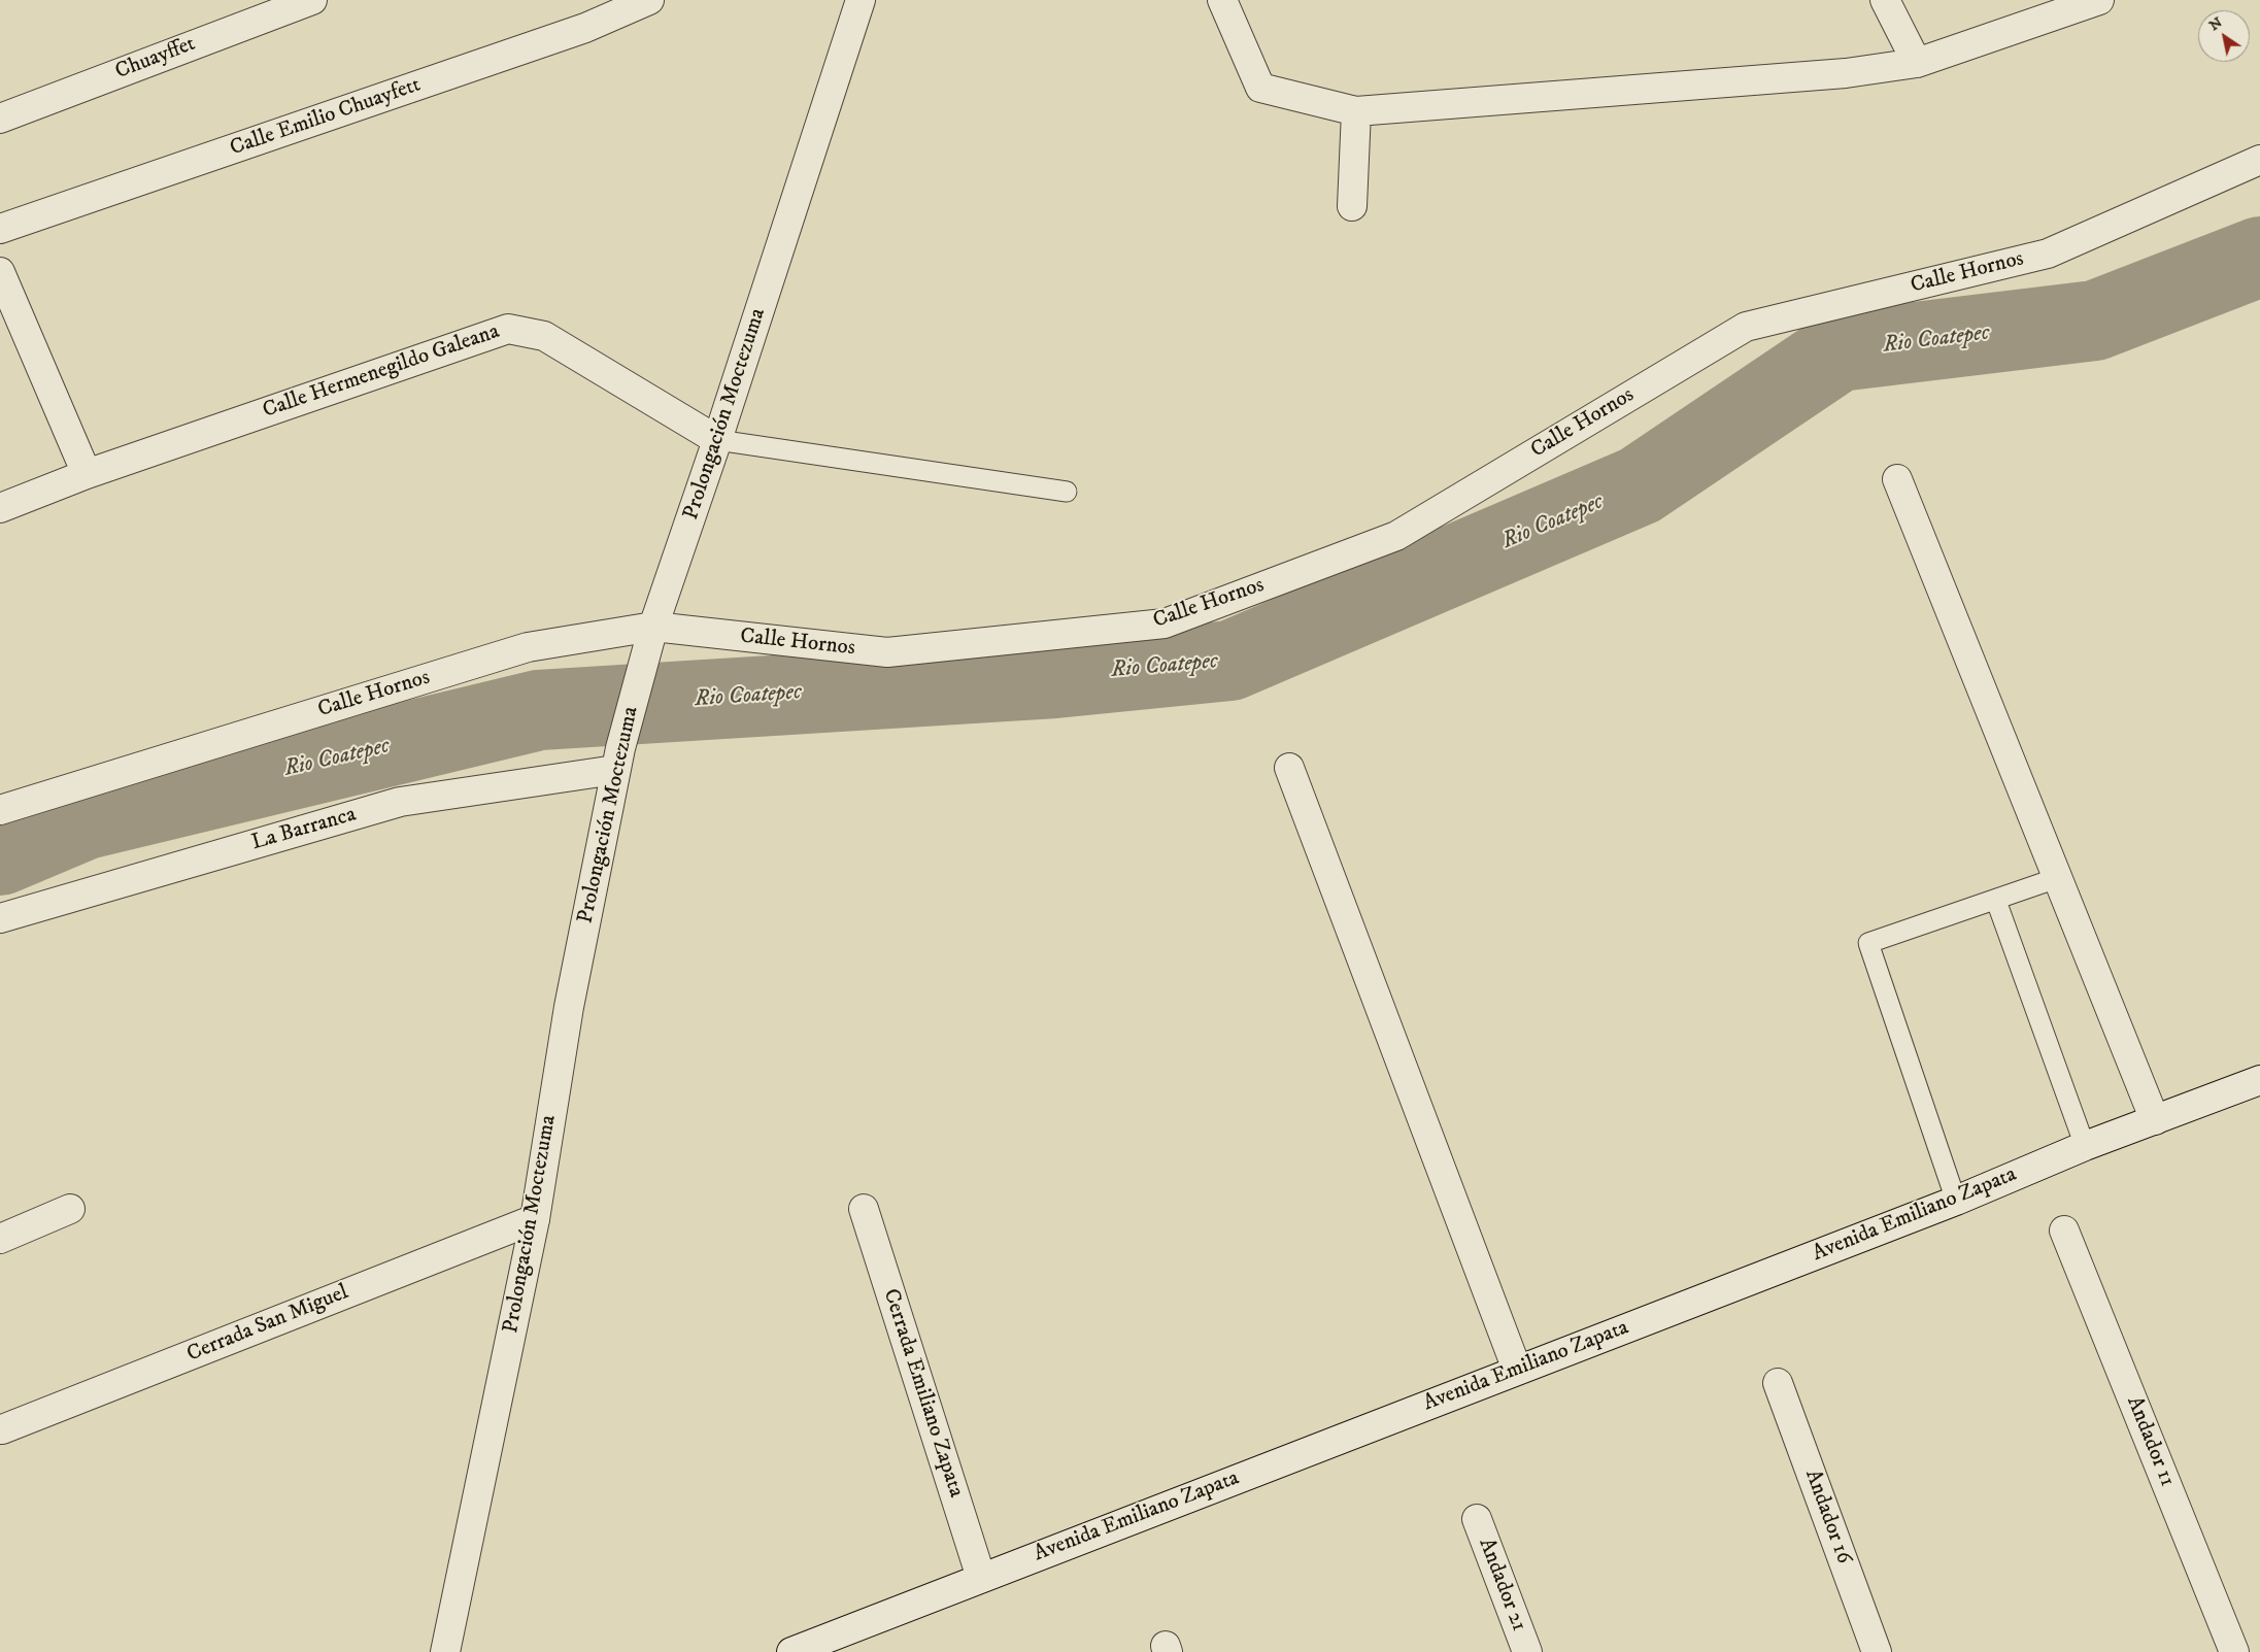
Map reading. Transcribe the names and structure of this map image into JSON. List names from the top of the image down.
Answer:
{
  "streets": {
    "street": [
      "Chuayffet",
      "Calle Emilio Chuayfett",
      "Calle Hornos",
      "Calle Hermenegildo Galeana",
      "Prolongación Moctezuma",
      "La Barranca",
      "Avenida Emiliano Zapata",
      "Cerrada San Miguel",
      "Cerrada Emiliano Zapata",
      "Andador 11",
      "Andador 16",
      "Andador 21"
    ]
  },
  "crossings": [
    ["Calle Hornos", "Prolongación Moctezuma"],
    ["Calle Hermenegildo Galeana", "Prolongación Moctezuma"],
    ["Prolongación Moctezuma", "La Barranca"],
    ["Prolongación Moctezuma", "Cerrada San Miguel"],
    ["Avenida Emiliano Zapata", "Cerrada Emiliano Zapata"]
  ],
  "water": ["Rio Coatepec"],
  "north": "top left"
}
